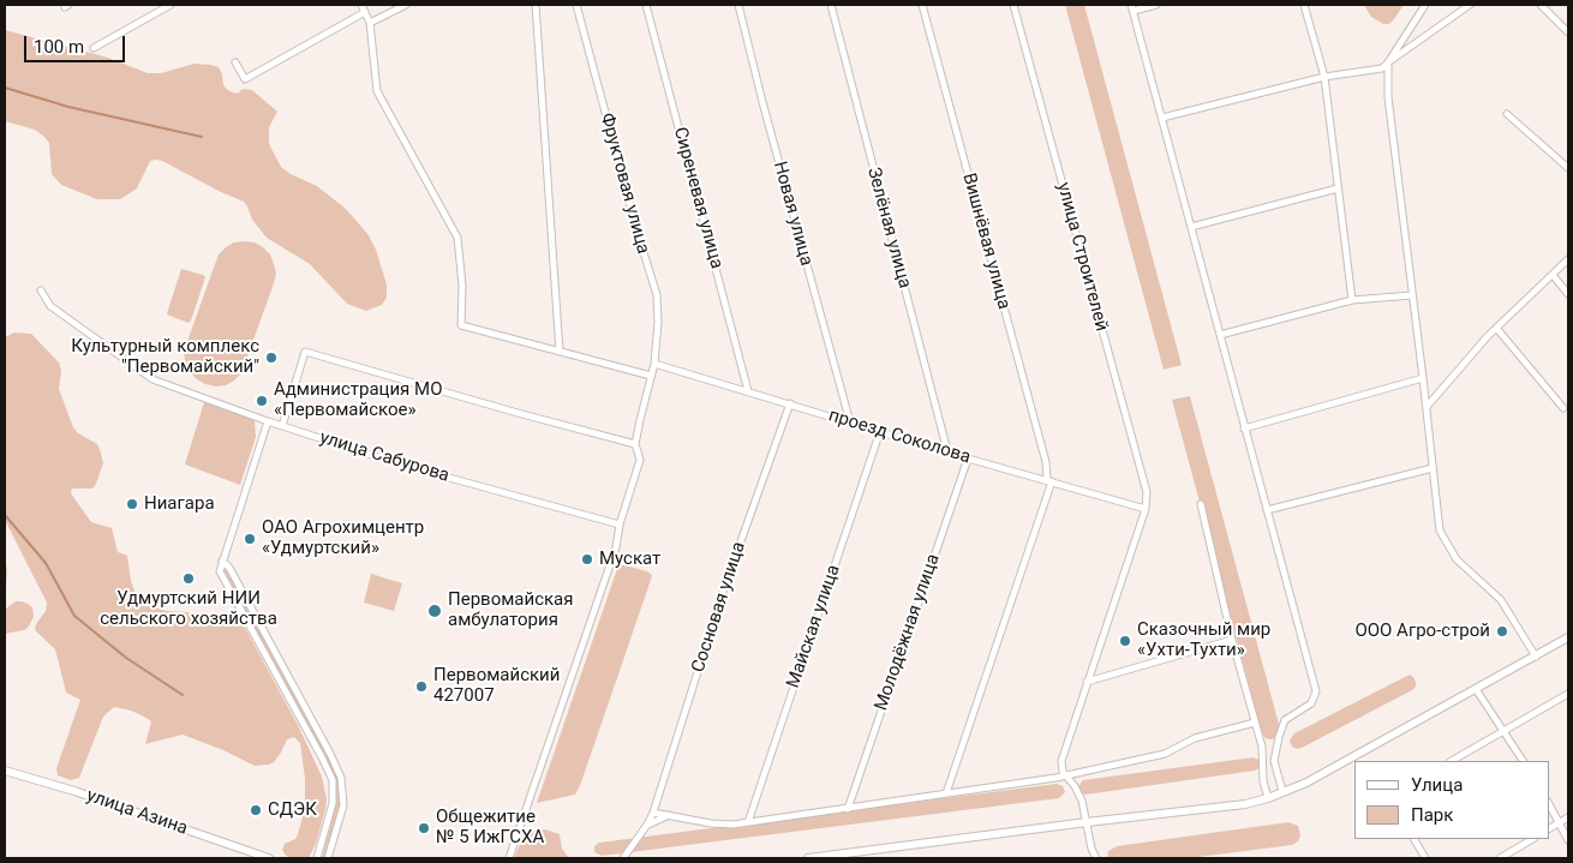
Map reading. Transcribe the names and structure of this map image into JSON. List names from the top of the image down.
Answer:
{
  "streets": {
    "street": [
      "Фруктовая улица",
      "Сиреневая улица",
      "Новая улица",
      "Зелёная улица",
      "Вишнёвая улица",
      "улица Строителей",
      "проезд Соколова",
      "улица Сабурова",
      "Сосновая улица",
      "Майская улица",
      "Молодёжная улица",
      "улица Азина"
    ]
  },
  "crossings": [
    ["Фруктовая улица", "проезд Соколова"],
    ["Фруктовая улица", "улица Сабурова"],
    ["Сиреневая улица", "проезд Соколова"],
    ["Новая улица", "проезд Соколова"],
    ["Зелёная улица", "проезд Соколова"],
    ["Вишнёвая улица", "проезд Соколова"],
    ["улица Строителей", "проезд Соколова"],
    ["проезд Соколова", "Сосновая улица"],
    ["проезд Соколова", "Майская улица"],
    ["проезд Соколова", "Молодёжная улица"]
  ],
  "places": [
    "Культурный комплекс \"Первомайский\"",
    "Администрация МО «Первомайское»",
    "Ниагара",
    "ОАО Агрохимцентр «Удмуртский»",
    "Мускат",
    "Удмуртский НИИ сельского хозяйства",
    "Первомайская амбулатория",
    "ООО Агро-строй",
    "Сказочный мир «Ухти-Тухти»",
    "Первомайский 427007",
    "СДЭК",
    "Общежитие № 5 ИжГСХА"
  ],
  "legend": ["Улица", "Парк"],
  "scale_bar": "100 m"
}
